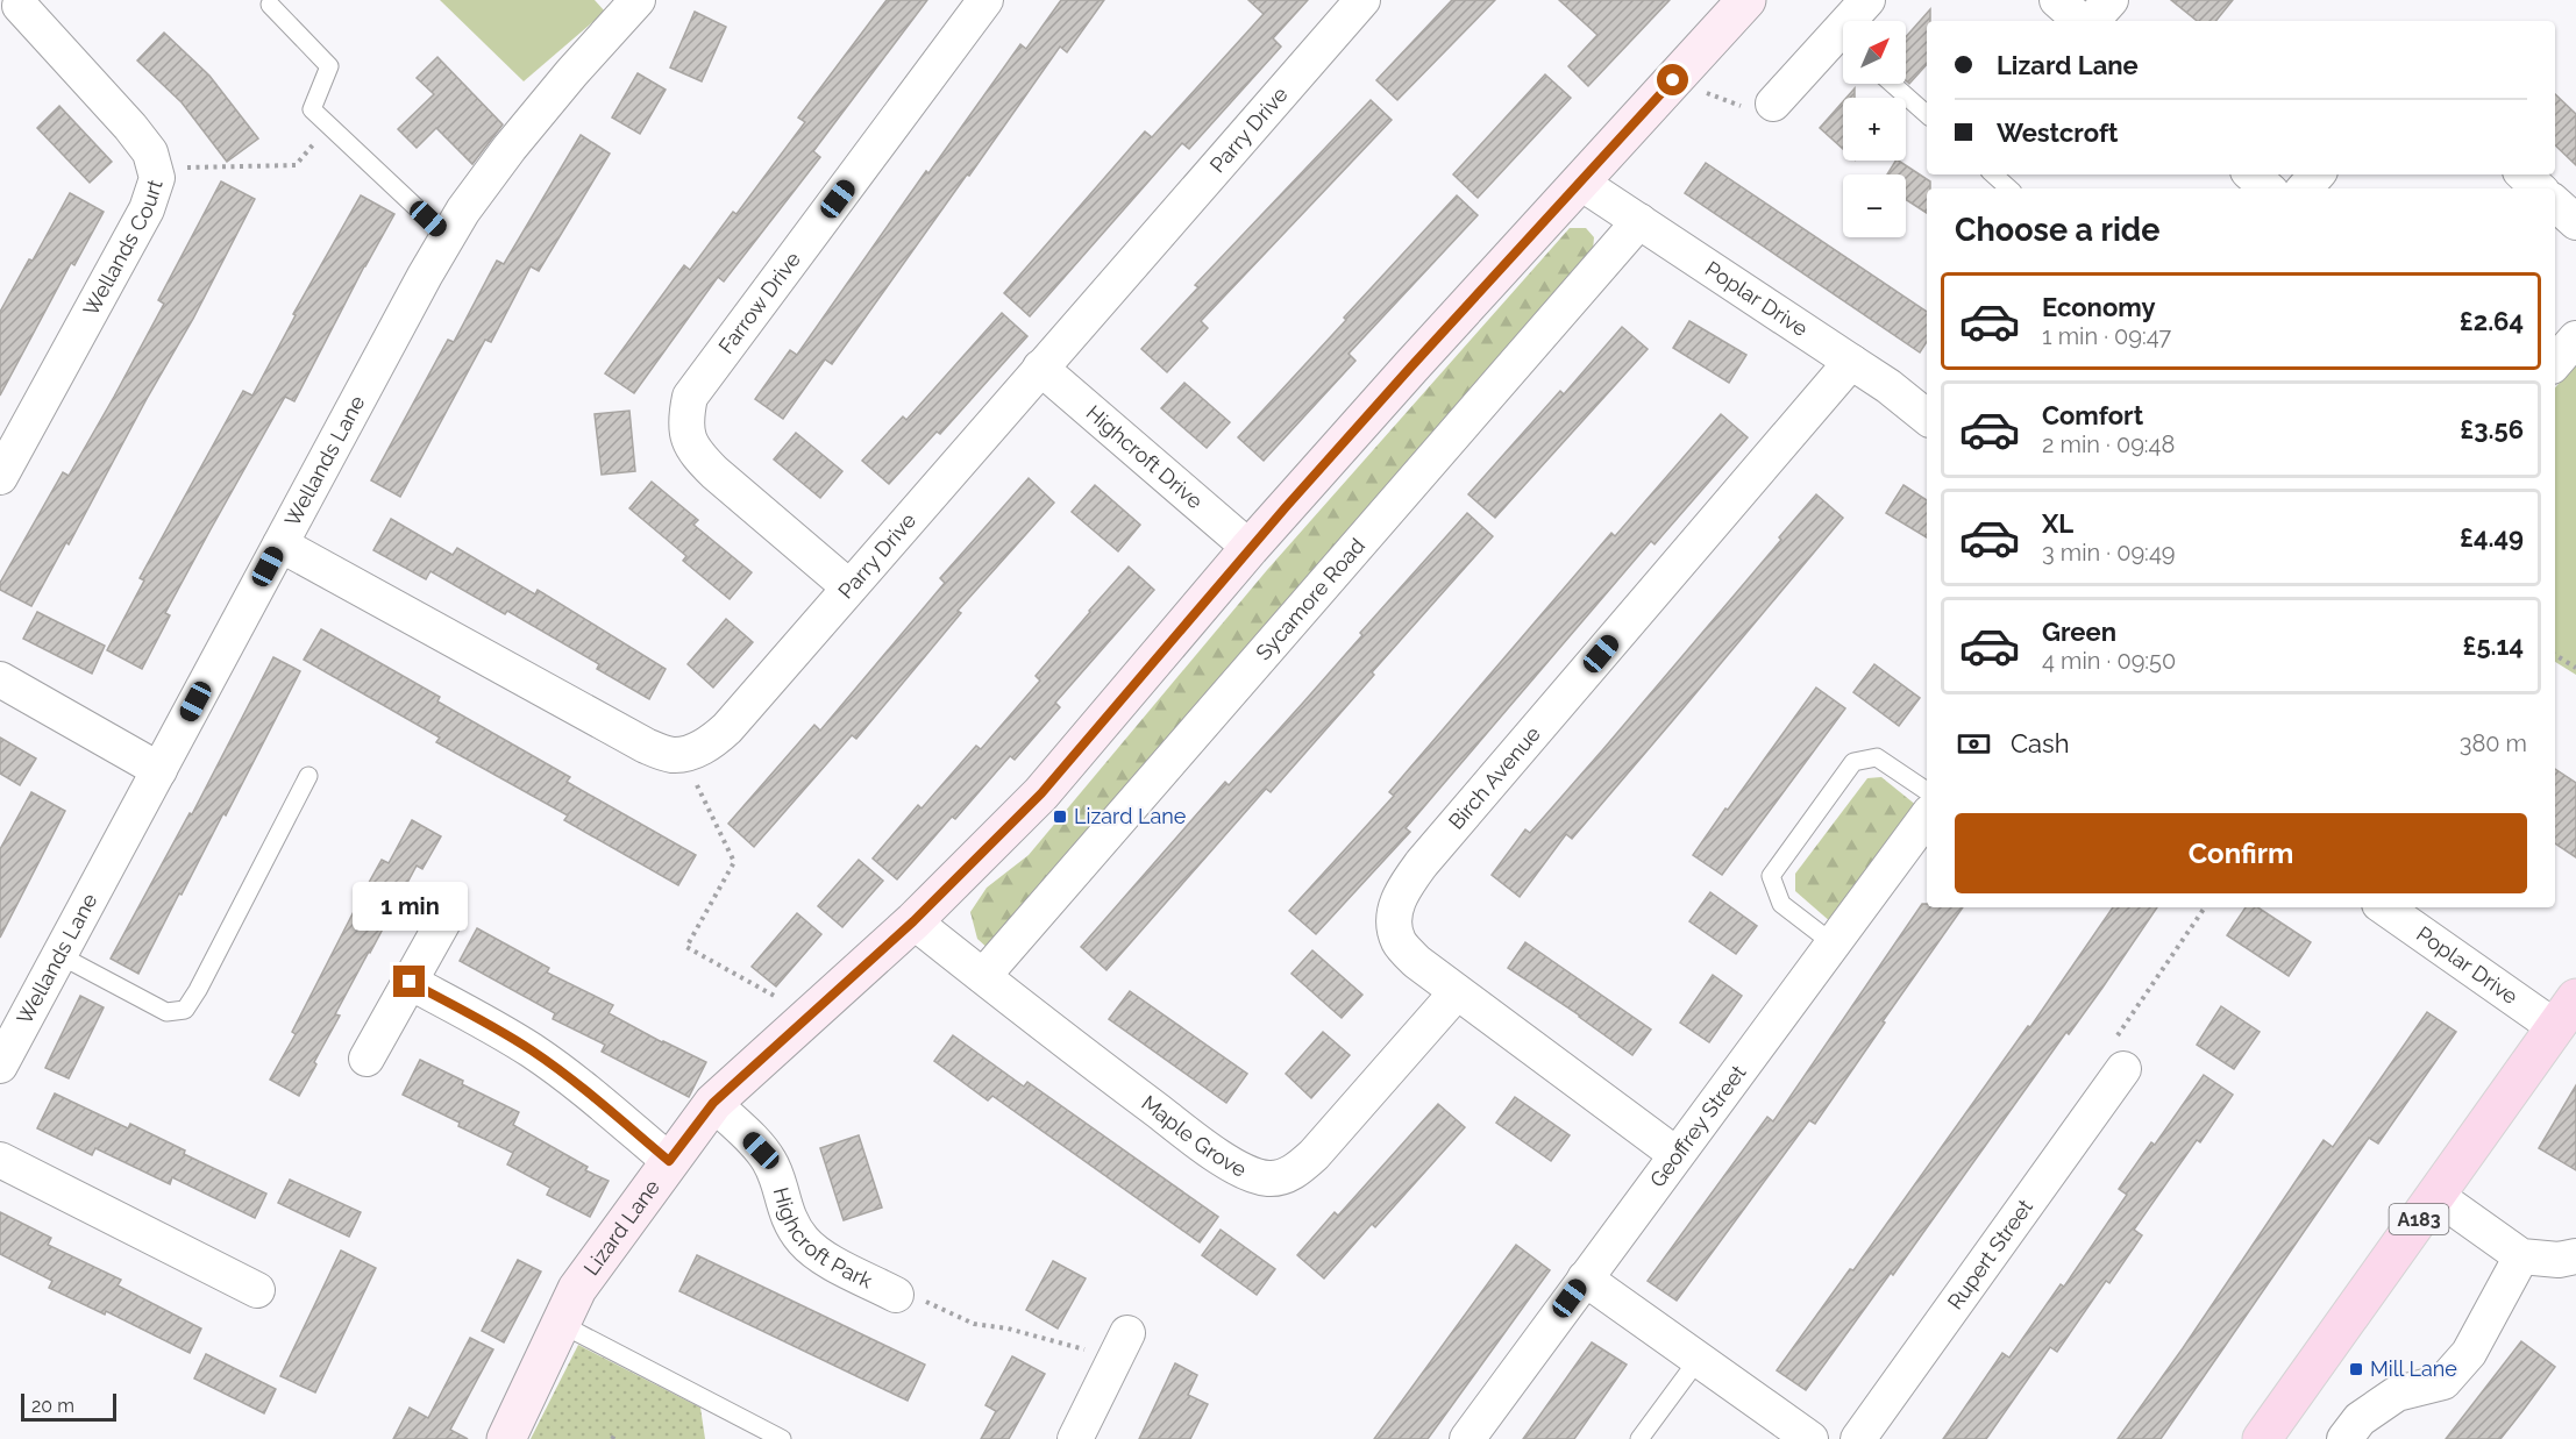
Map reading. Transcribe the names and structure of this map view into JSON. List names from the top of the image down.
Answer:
{
  "streets": {
    "main road": ["A183"],
    "street": [
      "Parry Drive",
      "Wellands Court",
      "Poplar Drive",
      "Farrow Drive",
      "Highcroft Drive",
      "Wellands Lane",
      "Sycamore Road",
      "Birch Avenue",
      "Geoffrey Street",
      "Maple Grove",
      "Lizard Lane",
      "Highcroft Park",
      "Rupert Street"
    ]
  },
  "crossings": [
    ["Parry Drive", "Farrow Drive"],
    ["Parry Drive", "Highcroft Drive"],
    ["Poplar Drive", "Sycamore Road"],
    ["Poplar Drive", "Birch Avenue"],
    ["Poplar Drive", "A183"],
    ["Poplar Drive", "Lizard Lane"],
    ["Highcroft Drive", "Lizard Lane"],
    ["Sycamore Road", "Maple Grove"],
    ["Birch Avenue", "Geoffrey Street"],
    ["Birch Avenue", "Maple Grove"],
    ["Maple Grove", "Lizard Lane"],
    ["Lizard Lane", "Highcroft Park"]
  ],
  "places": {
    "transit": ["Lizard Lane", "Mill Lane"]
  },
  "scale_bar": "20 m",
  "north": "top right",
  "page": {
    "map_buttons": ["+", "−"],
    "banner": ["Lizard Lane", "Westcroft"],
    "heading": "Choose a ride",
    "list": [
      {
        "name": "Economy",
        "note": "1 min · 09:47",
        "value": "£2.64"
      },
      {
        "name": "Comfort",
        "note": "2 min · 09:48",
        "value": "£3.56"
      },
      {
        "name": "XL",
        "note": "3 min · 09:49",
        "value": "£4.49"
      },
      {
        "name": "Green",
        "note": "4 min · 09:50",
        "value": "£5.14"
      }
    ],
    "pay": ["Cash", "380 m"],
    "buttons": "Confirm",
    "bubble": "1 min",
    "scale": "20 m"
  }
}
